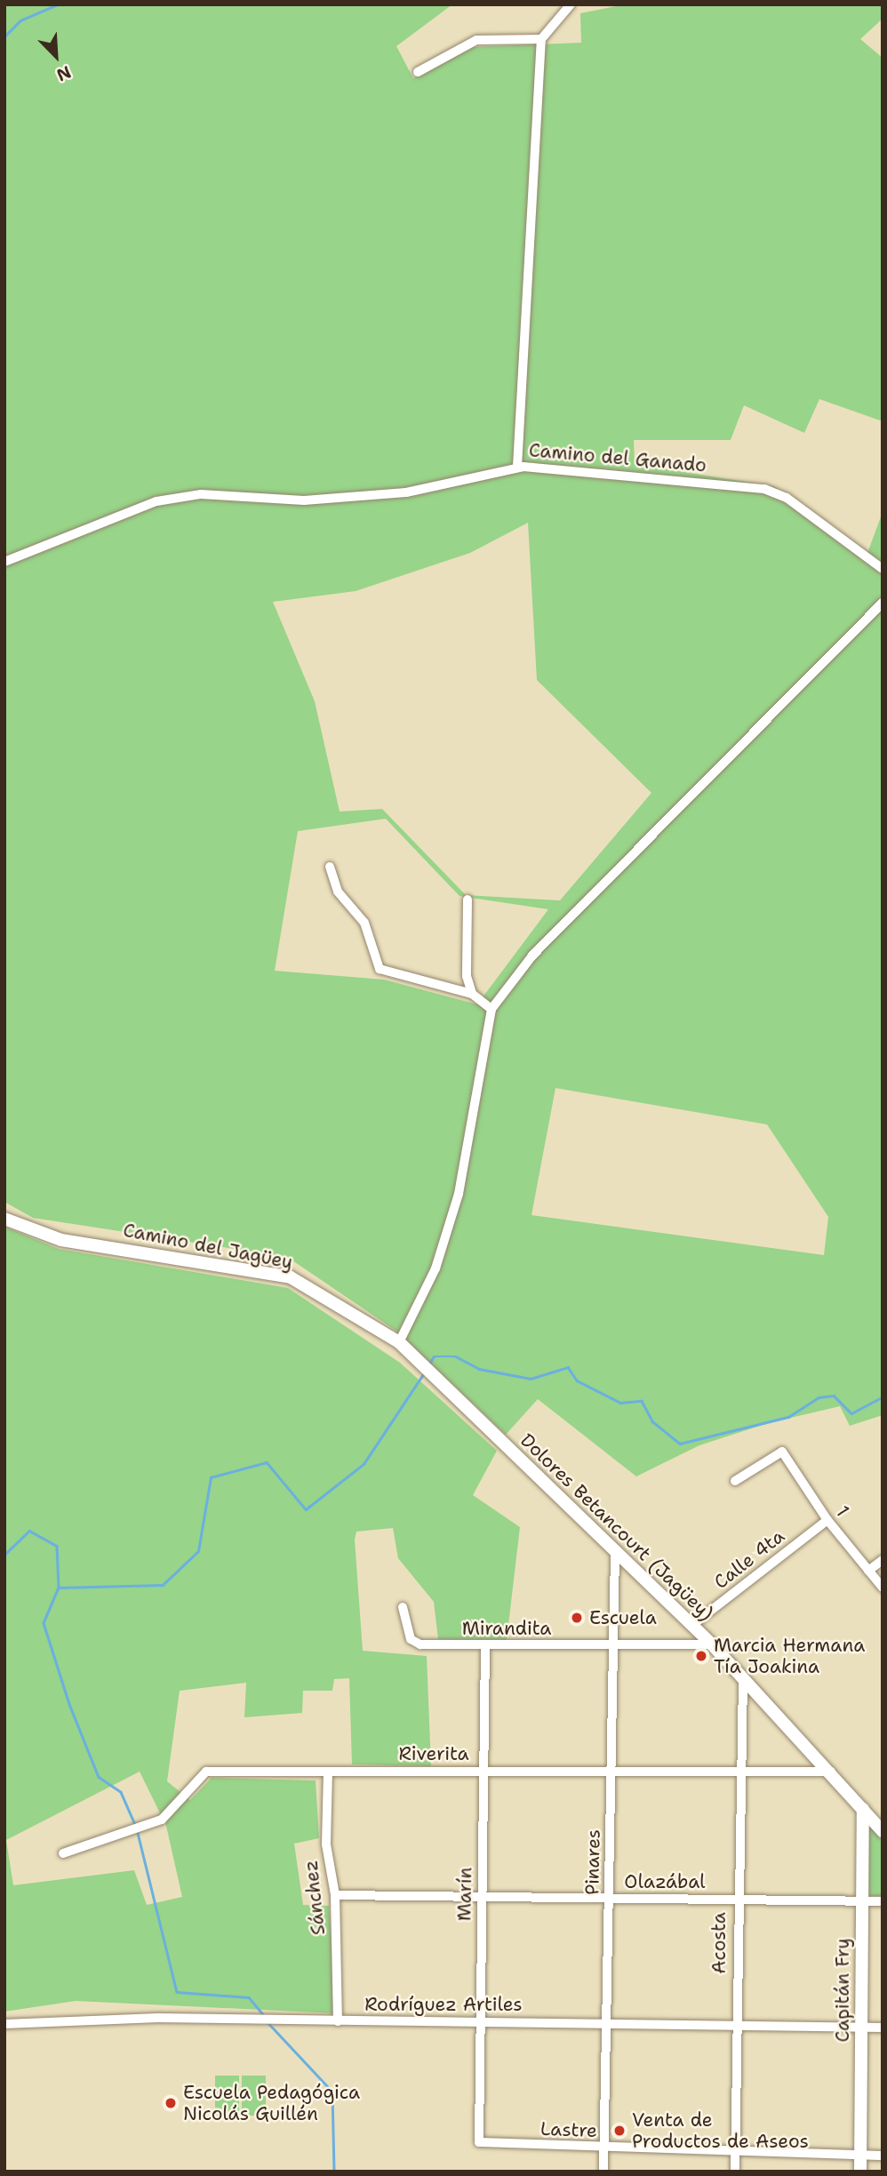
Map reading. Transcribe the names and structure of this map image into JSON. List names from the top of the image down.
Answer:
{
  "streets": {
    "street": [
      "Camino del Ganado",
      "Camino del Jagüey",
      "1",
      "Dolores Betancourt (Jagüey)",
      "Calle 4ta",
      "Mirandita",
      "Riverita",
      "Pinares",
      "Olazábal",
      "Marín",
      "Sánchez",
      "Acosta",
      "Capitán Fry",
      "Rodríguez Artiles",
      "Lastre"
    ]
  },
  "crossings": [
    ["Camino del Jagüey", "Dolores Betancourt (Jagüey)"],
    ["1", "Calle 4ta"],
    ["Dolores Betancourt (Jagüey)", "Calle 4ta"],
    ["Dolores Betancourt (Jagüey)", "Mirandita"],
    ["Dolores Betancourt (Jagüey)", "Riverita"],
    ["Dolores Betancourt (Jagüey)", "Pinares"],
    ["Dolores Betancourt (Jagüey)", "Acosta"],
    ["Dolores Betancourt (Jagüey)", "Capitán Fry"],
    ["Mirandita", "Pinares"],
    ["Mirandita", "Marín"],
    ["Riverita", "Pinares"],
    ["Riverita", "Marín"],
    ["Riverita", "Sánchez"],
    ["Riverita", "Acosta"],
    ["Pinares", "Olazábal"],
    ["Pinares", "Rodríguez Artiles"],
    ["Pinares", "Lastre"],
    ["Olazábal", "Marín"],
    ["Olazábal", "Sánchez"],
    ["Olazábal", "Acosta"],
    ["Olazábal", "Capitán Fry"],
    ["Marín", "Rodríguez Artiles"],
    ["Marín", "Lastre"],
    ["Sánchez", "Rodríguez Artiles"],
    ["Acosta", "Rodríguez Artiles"],
    ["Acosta", "Lastre"],
    ["Capitán Fry", "Rodríguez Artiles"],
    ["Capitán Fry", "Lastre"]
  ],
  "places": [
    "Escuela",
    "Marcia Hermana Tía Joakina",
    "Escuela Pedagógica Nicolás Guillén",
    "Venta de Productos de Aseos"
  ],
  "north": "bottom right"
}
